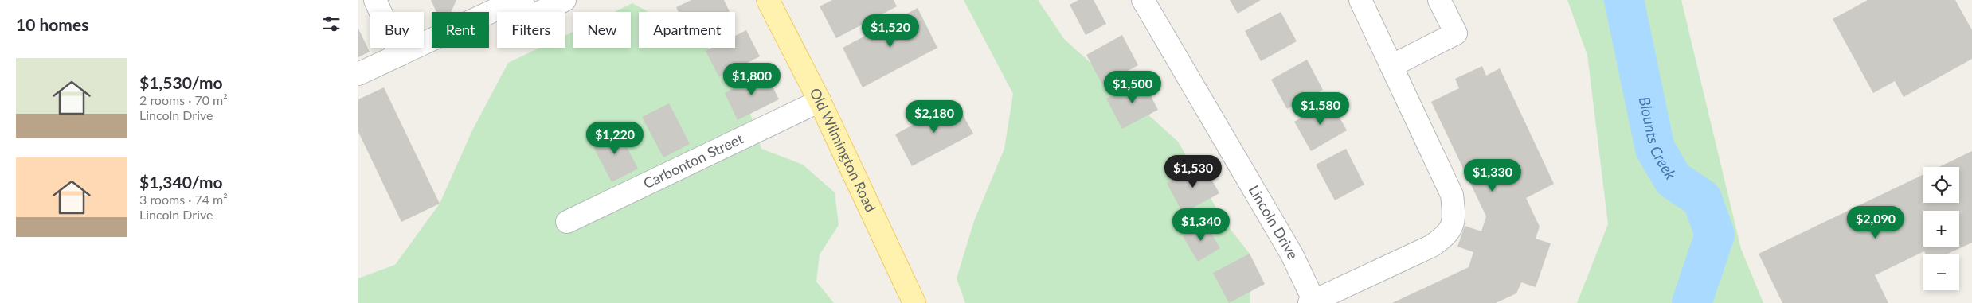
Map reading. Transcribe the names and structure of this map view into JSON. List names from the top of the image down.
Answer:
{
  "streets": {
    "main road": ["Old Wilmington Road"],
    "street": ["Carbonton Street", "Lincoln Drive"]
  },
  "crossings": [
    ["Old Wilmington Road", "Carbonton Street"]
  ],
  "water": ["Blounts Creek"],
  "page": {
    "heading": "10 homes",
    "chip": [
      "Buy",
      "Rent",
      "Filters",
      "New",
      "Apartment"
    ],
    "price": [
      "$1,520",
      "$1,800",
      "$1,500",
      "$1,580",
      "$2,180",
      "$1,220",
      "$1,530",
      "$1,330",
      "$2,090",
      "$1,340"
    ],
    "list": [
      {
        "name": "$1,530/mo",
        "note": "2 rooms · 70 m² · Lincoln Drive"
      },
      {
        "name": "$1,340/mo",
        "note": "3 rooms · 74 m² · Lincoln Drive"
      }
    ],
    "map_buttons": ["+", "−"]
  }
}
